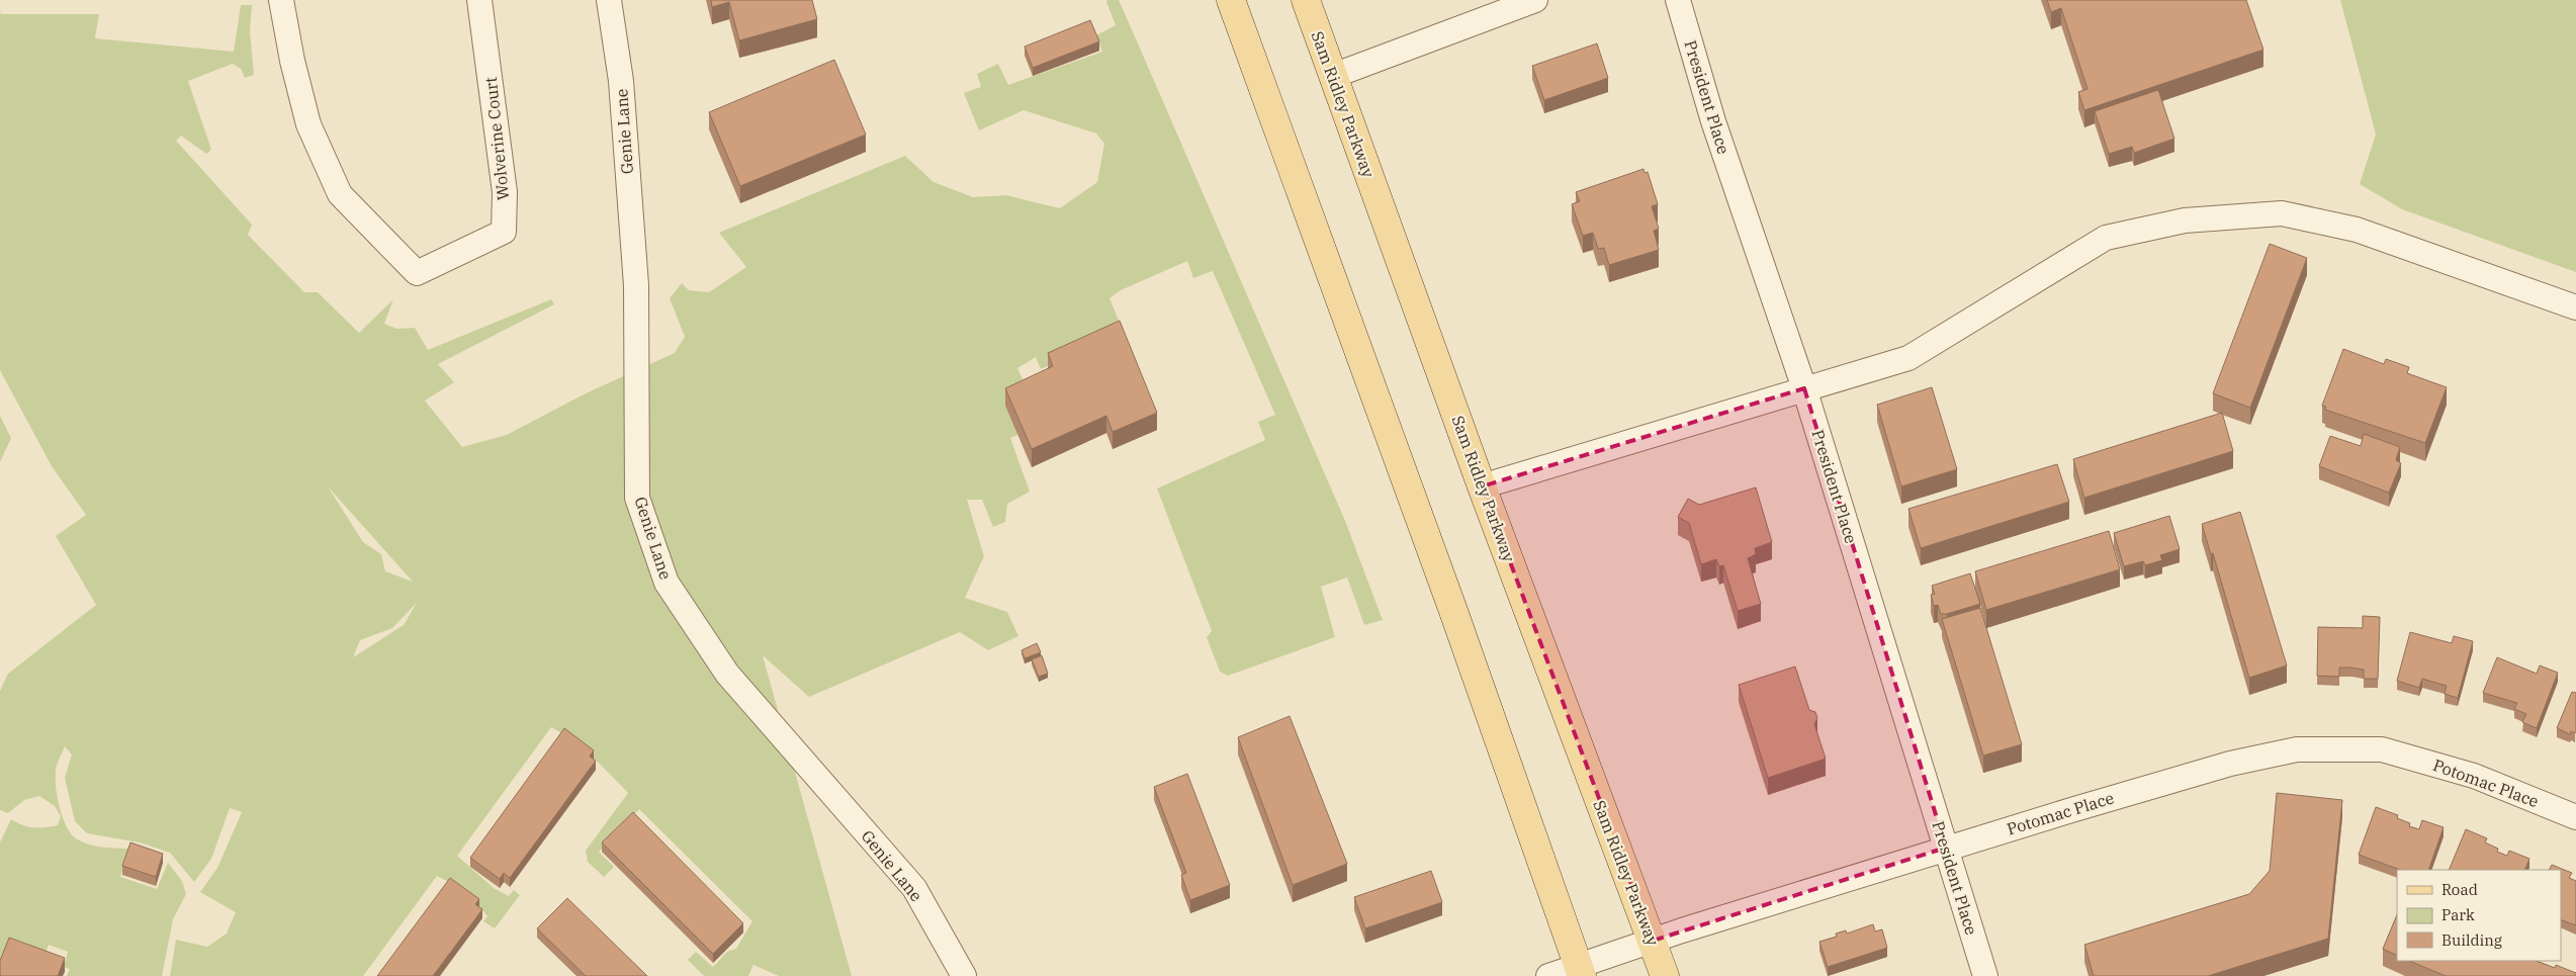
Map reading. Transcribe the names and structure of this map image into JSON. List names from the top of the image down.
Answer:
{
  "streets": {
    "main road": ["Sam Ridley Parkway"],
    "street": [
      "President Place",
      "Genie Lane",
      "Wolverine Court",
      "Potomac Place"
    ]
  },
  "crossings": [
    ["President Place", "Potomac Place"],
    ["Sam Ridley Parkway", "Potomac Place"]
  ],
  "legend": ["Road", "Park", "Building"]
}
